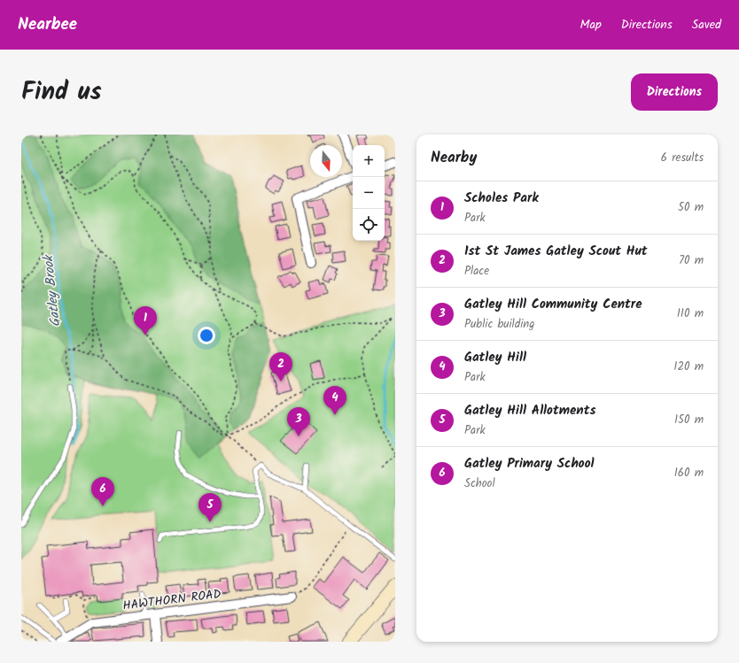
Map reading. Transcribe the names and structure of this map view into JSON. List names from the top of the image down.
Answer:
{
  "streets": {
    "street": ["HAWTHORN ROAD"]
  },
  "water": ["Gatley Brook"],
  "north": "bottom",
  "page": {
    "header": "Nearbee",
    "nav": ["Map", "Directions", "Saved"],
    "title": "Find us",
    "buttons": "Directions",
    "heading": ["Nearby", "6 results"],
    "map_buttons": ["+", "−"],
    "list": [
      {
        "mark": "1",
        "name": "Scholes Park",
        "note": "Park",
        "value": "50 m"
      },
      {
        "mark": "2",
        "name": "1st St James Gatley Scout Hut",
        "note": "Place",
        "value": "70 m"
      },
      {
        "mark": "3",
        "name": "Gatley Hill Community Centre",
        "note": "Public building",
        "value": "110 m"
      },
      {
        "mark": "4",
        "name": "Gatley Hill",
        "note": "Park",
        "value": "120 m"
      },
      {
        "mark": "5",
        "name": "Gatley Hill Allotments",
        "note": "Park",
        "value": "150 m"
      },
      {
        "mark": "6",
        "name": "Gatley Primary School",
        "note": "School",
        "value": "160 m"
      }
    ],
    "pins": [
      "1",
      "2",
      "4",
      "3",
      "6",
      "5"
    ]
  }
}
